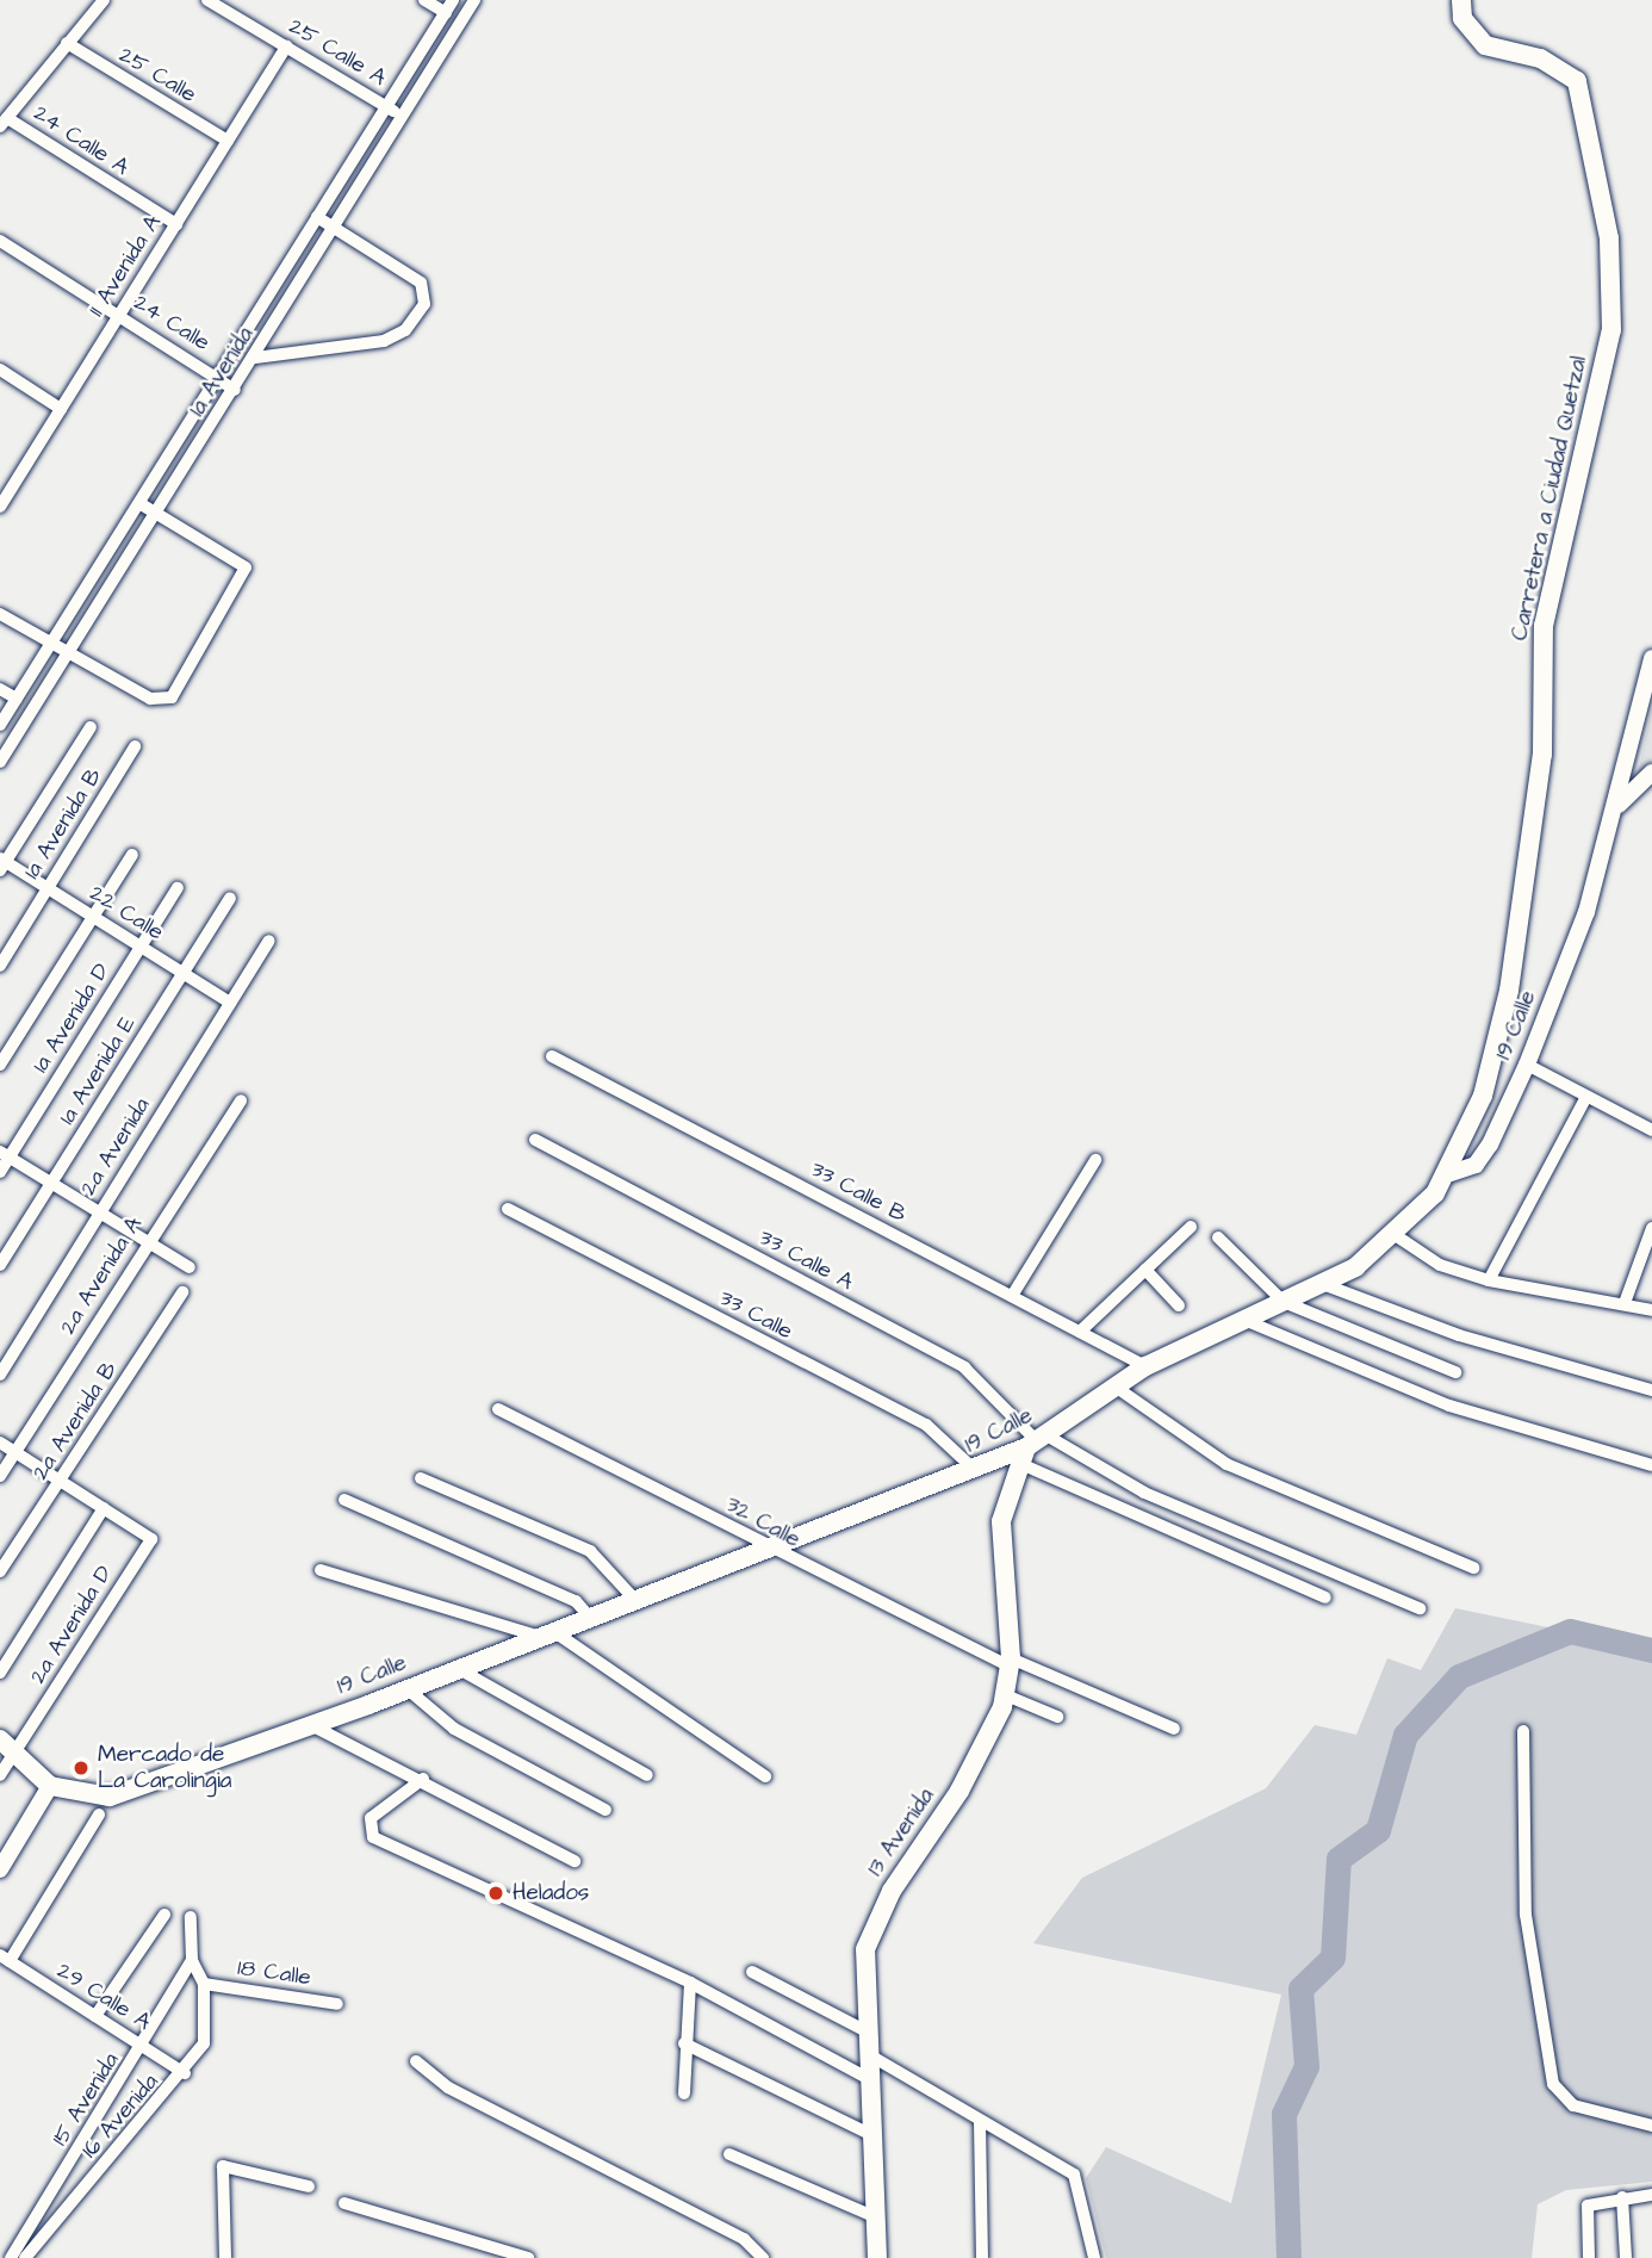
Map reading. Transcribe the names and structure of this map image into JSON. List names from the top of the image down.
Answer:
{
  "streets": {
    "main road": ["Carretera a Ciudad Quetzal", "19 Calle", "13 Avenida"],
    "street": [
      "25 Calle A",
      "25 Calle",
      "24 Calle A",
      "11 Avenida A",
      "24 Calle",
      "1a Avenida",
      "1a Avenida B",
      "22 Calle",
      "1a Avenida D",
      "1a Avenida E",
      "2a Avenida",
      "33 Calle B",
      "33 Calle A",
      "2a Avenida A",
      "33 Calle",
      "2a Avenida B",
      "32 Calle",
      "2a Avenida D",
      "18 Calle",
      "29 Calle A",
      "15 Avenida",
      "16 Avenida"
    ]
  },
  "crossings": [
    ["25 Calle A", "11 Avenida A"],
    ["25 Calle A", "1a Avenida"],
    ["25 Calle", "11 Avenida A"],
    ["24 Calle A", "11 Avenida A"],
    ["11 Avenida A", "24 Calle"],
    ["24 Calle", "1a Avenida"],
    ["Carretera a Ciudad Quetzal", "19 Calle"],
    ["1a Avenida B", "22 Calle"],
    ["22 Calle", "1a Avenida D"],
    ["22 Calle", "1a Avenida E"],
    ["22 Calle", "2a Avenida"],
    ["19 Calle", "33 Calle B"],
    ["19 Calle", "33 Calle A"],
    ["19 Calle", "33 Calle"],
    ["19 Calle", "32 Calle"],
    ["19 Calle", "13 Avenida"],
    ["33 Calle A", "13 Avenida"],
    ["32 Calle", "13 Avenida"],
    ["18 Calle", "16 Avenida"],
    ["29 Calle A", "15 Avenida"],
    ["29 Calle A", "16 Avenida"]
  ],
  "places": ["Mercado de La Carolingia", "Helados"]
}
